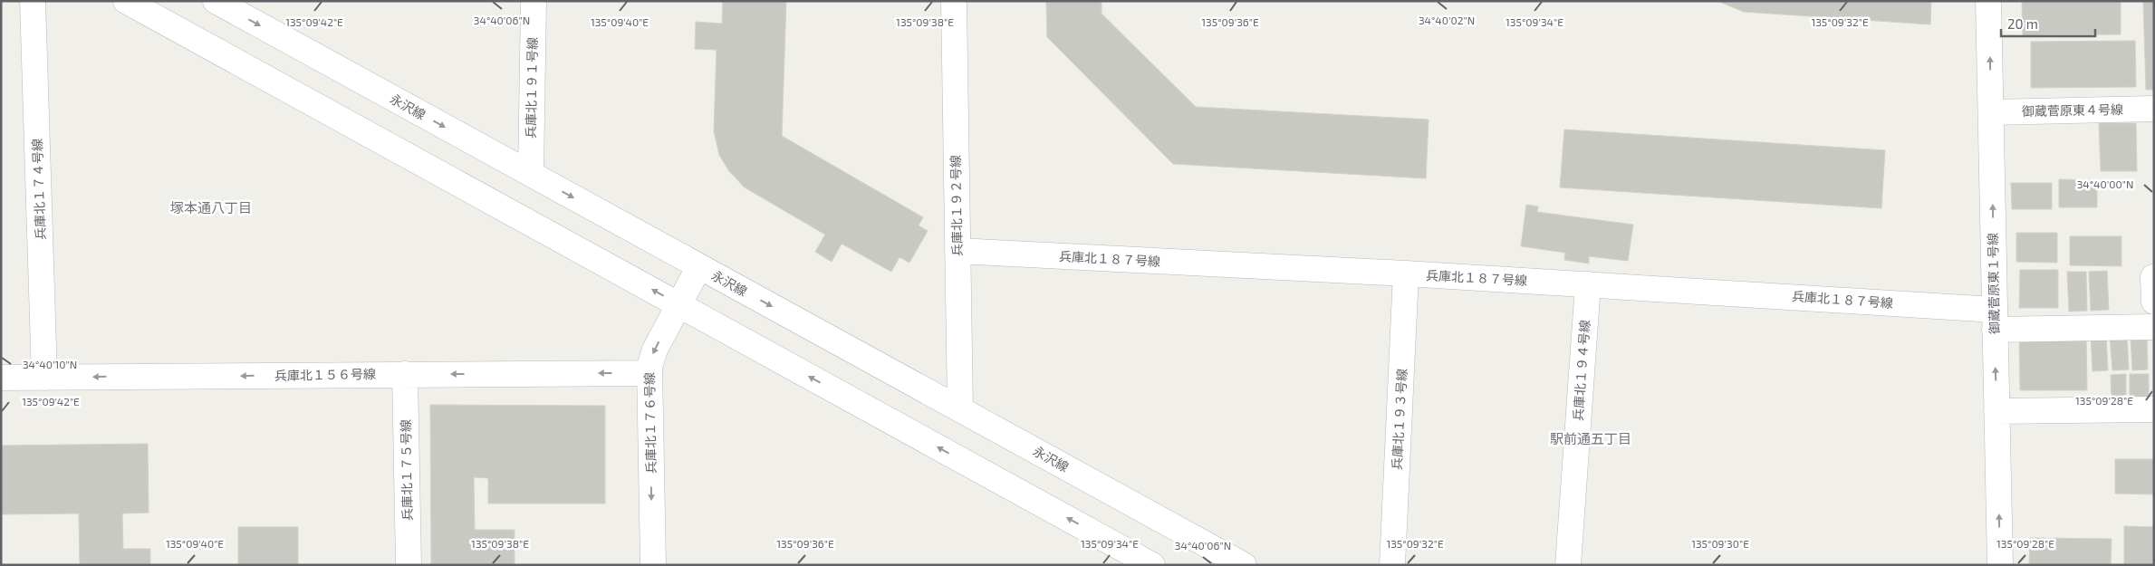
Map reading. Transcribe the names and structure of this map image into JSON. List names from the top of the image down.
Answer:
{
  "streets": {
    "street": [
      "兵庫北１９１号線",
      "永沢線",
      "御蔵菅原東４号線",
      "兵庫北１７４号線",
      "兵庫北１９２号線",
      "兵庫北１８７号線",
      "御蔵菅原東１号線",
      "兵庫北１９４号線",
      "兵庫北１５６号線",
      "兵庫北１９３号線",
      "兵庫北１７６号線",
      "兵庫北１７５号線"
    ]
  },
  "crossings": [
    ["兵庫北１９１号線", "永沢線"],
    ["永沢線", "兵庫北１９２号線"],
    ["永沢線", "兵庫北１７６号線"],
    ["御蔵菅原東４号線", "御蔵菅原東１号線"],
    ["兵庫北１７４号線", "兵庫北１５６号線"],
    ["兵庫北１９２号線", "兵庫北１８７号線"],
    ["兵庫北１８７号線", "御蔵菅原東１号線"],
    ["兵庫北１８７号線", "兵庫北１９４号線"],
    ["兵庫北１８７号線", "兵庫北１９３号線"],
    ["兵庫北１５６号線", "兵庫北１７６号線"],
    ["兵庫北１５６号線", "兵庫北１７５号線"]
  ],
  "one_way": ["御蔵菅原東１号線", "兵庫北１５６号線", "兵庫北１７６号線"],
  "districts": ["塚本通八丁目", "駅前通五丁目"],
  "scale_bar": "20 m",
  "coordinates": [
    "34°40'02\"N",
    "34°40'06\"N",
    "135°09'42\"E",
    "135°09'40\"E",
    "135°09'38\"E",
    "135°09'36\"E",
    "135°09'34\"E",
    "135°09'32\"E",
    "34°40'00\"N",
    "34°40'10\"N",
    "135°09'28\"E",
    "135°09'30\"E"
  ]
}
